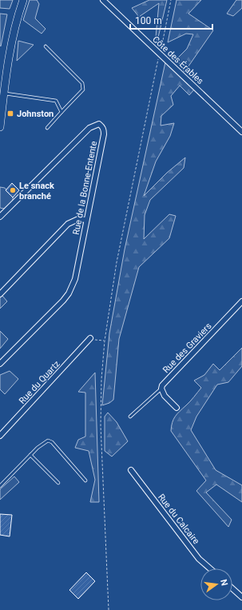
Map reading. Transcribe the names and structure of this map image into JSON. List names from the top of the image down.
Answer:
{
  "streets": {
    "street": [
      "Côte des Érables",
      "Rue de la Bonne-Entente",
      "Rue des Graviers",
      "Rue du Quartz",
      "Rue du Calcaire"
    ]
  },
  "places": {
    "transit": ["Johnston"],
    "other": ["Le snack branché"]
  },
  "scale_bar": "100 m",
  "north": "right"
}
